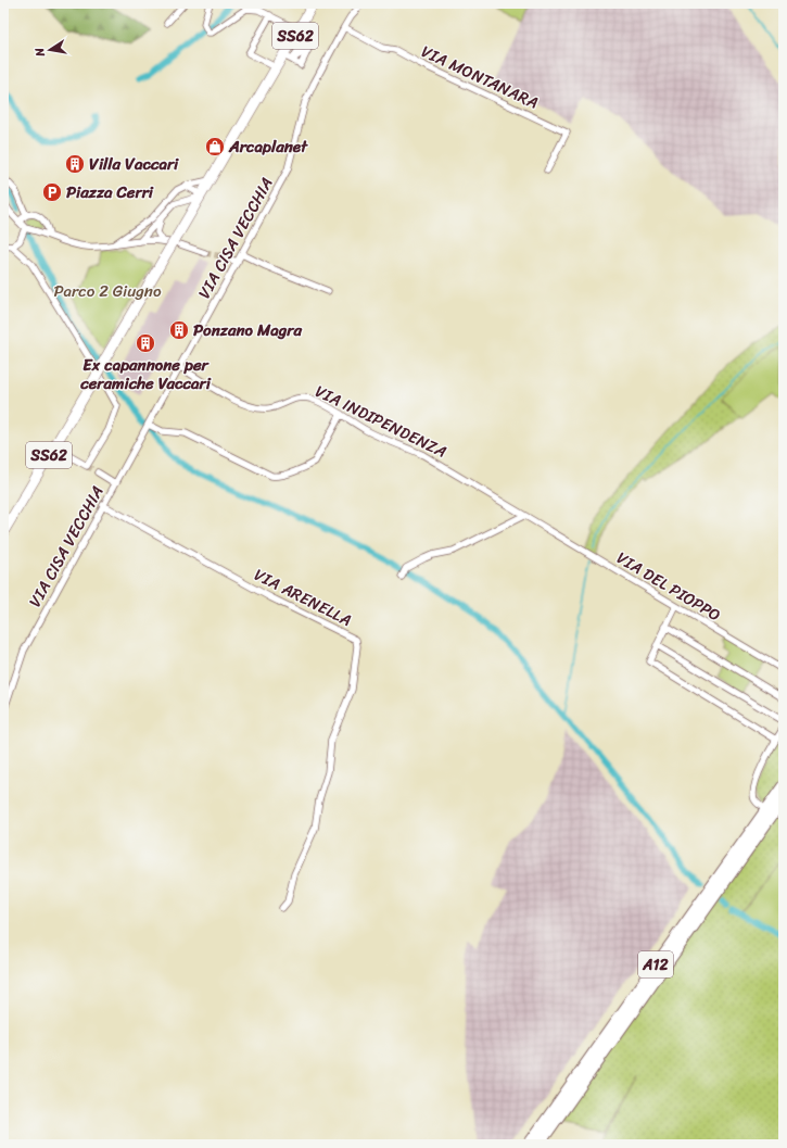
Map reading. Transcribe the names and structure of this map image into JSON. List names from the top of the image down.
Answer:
{
  "streets": {
    "highway": ["A12"],
    "main road": ["SS62"],
    "street": [
      "VIA MONTANARA",
      "VIA CISA VECCHIA",
      "VIA INDIPENDENZA",
      "VIA DEL PIOPPO",
      "VIA ARENELLA"
    ]
  },
  "crossings": [
    ["VIA MONTANARA", "VIA CISA VECCHIA"],
    ["VIA CISA VECCHIA", "VIA INDIPENDENZA"],
    ["VIA CISA VECCHIA", "VIA ARENELLA"],
    ["VIA INDIPENDENZA", "VIA DEL PIOPPO"]
  ],
  "parks": ["Parco 2 Giugno"],
  "places": {
    "shop": ["Arcaplanet"],
    "building": ["Villa Vaccari", "Ponzano Magra", "Ex capannone per ceramiche Vaccari"],
    "parking": ["Piazza Cerri"]
  },
  "north": "left"
}
